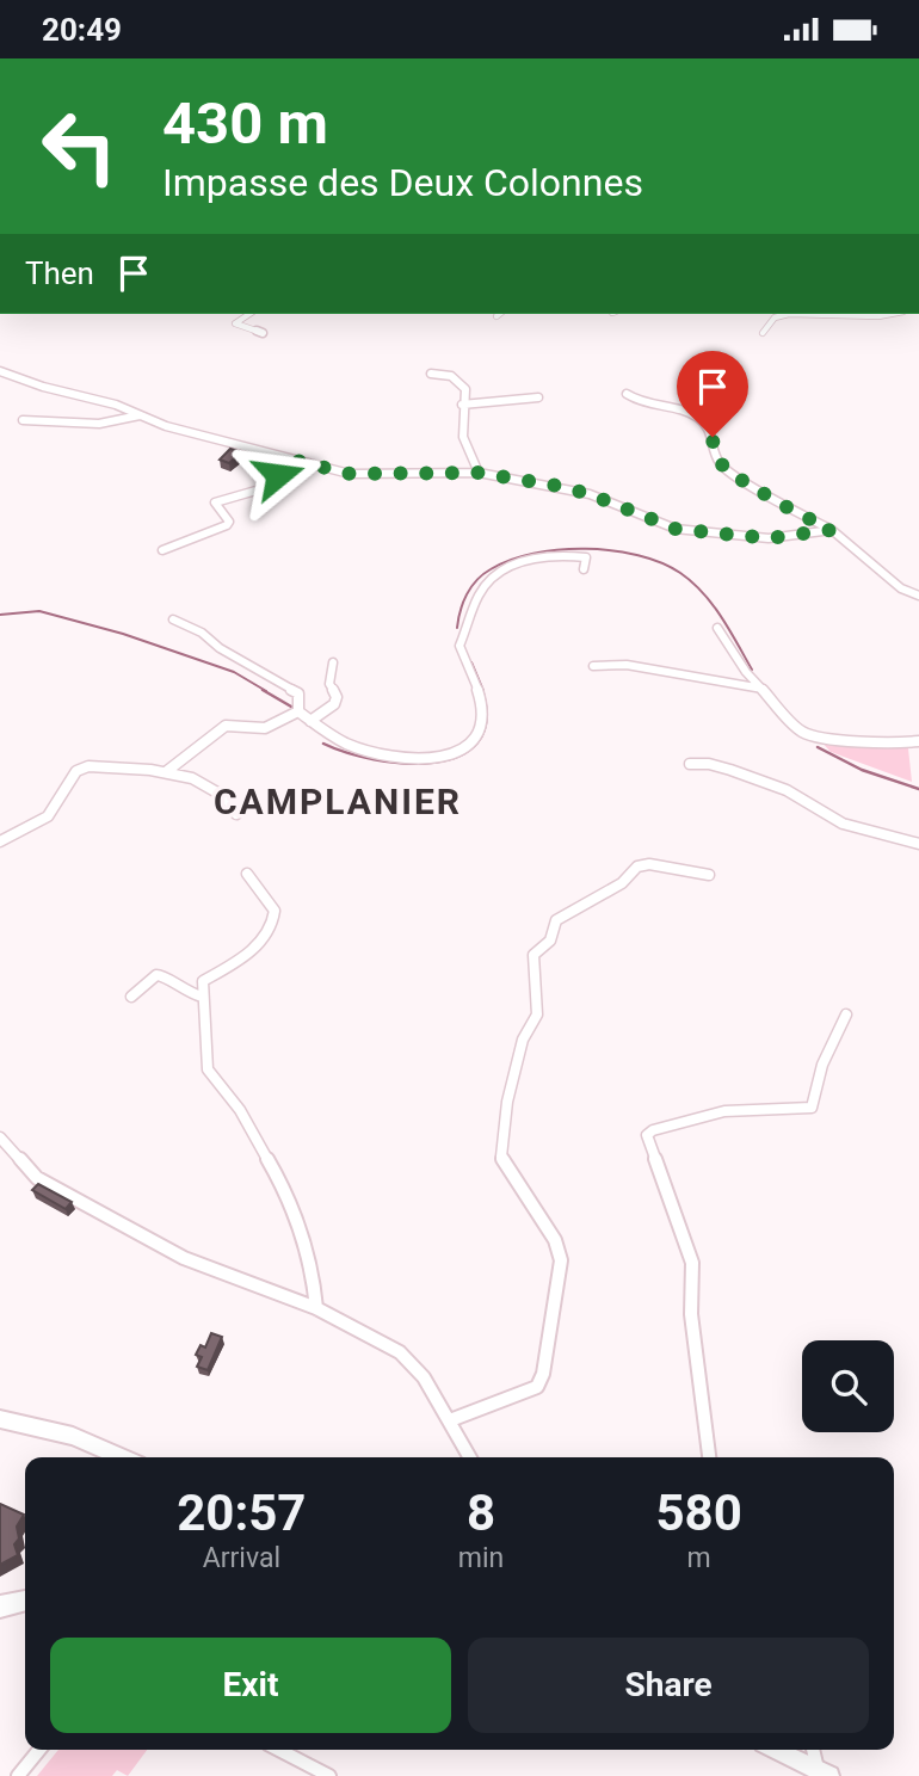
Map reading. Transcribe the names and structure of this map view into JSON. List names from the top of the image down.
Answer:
{
  "districts": ["CAMPLANIER"],
  "page": {
    "status": "20:49",
    "turn": ["430 m", "Impasse des Deux Colonnes"],
    "then": "Then",
    "eta": [
      "20:57",
      "Arrival",
      "8",
      "min",
      "580",
      "m"
    ],
    "buttons": ["Exit", "Share"]
  }
}
